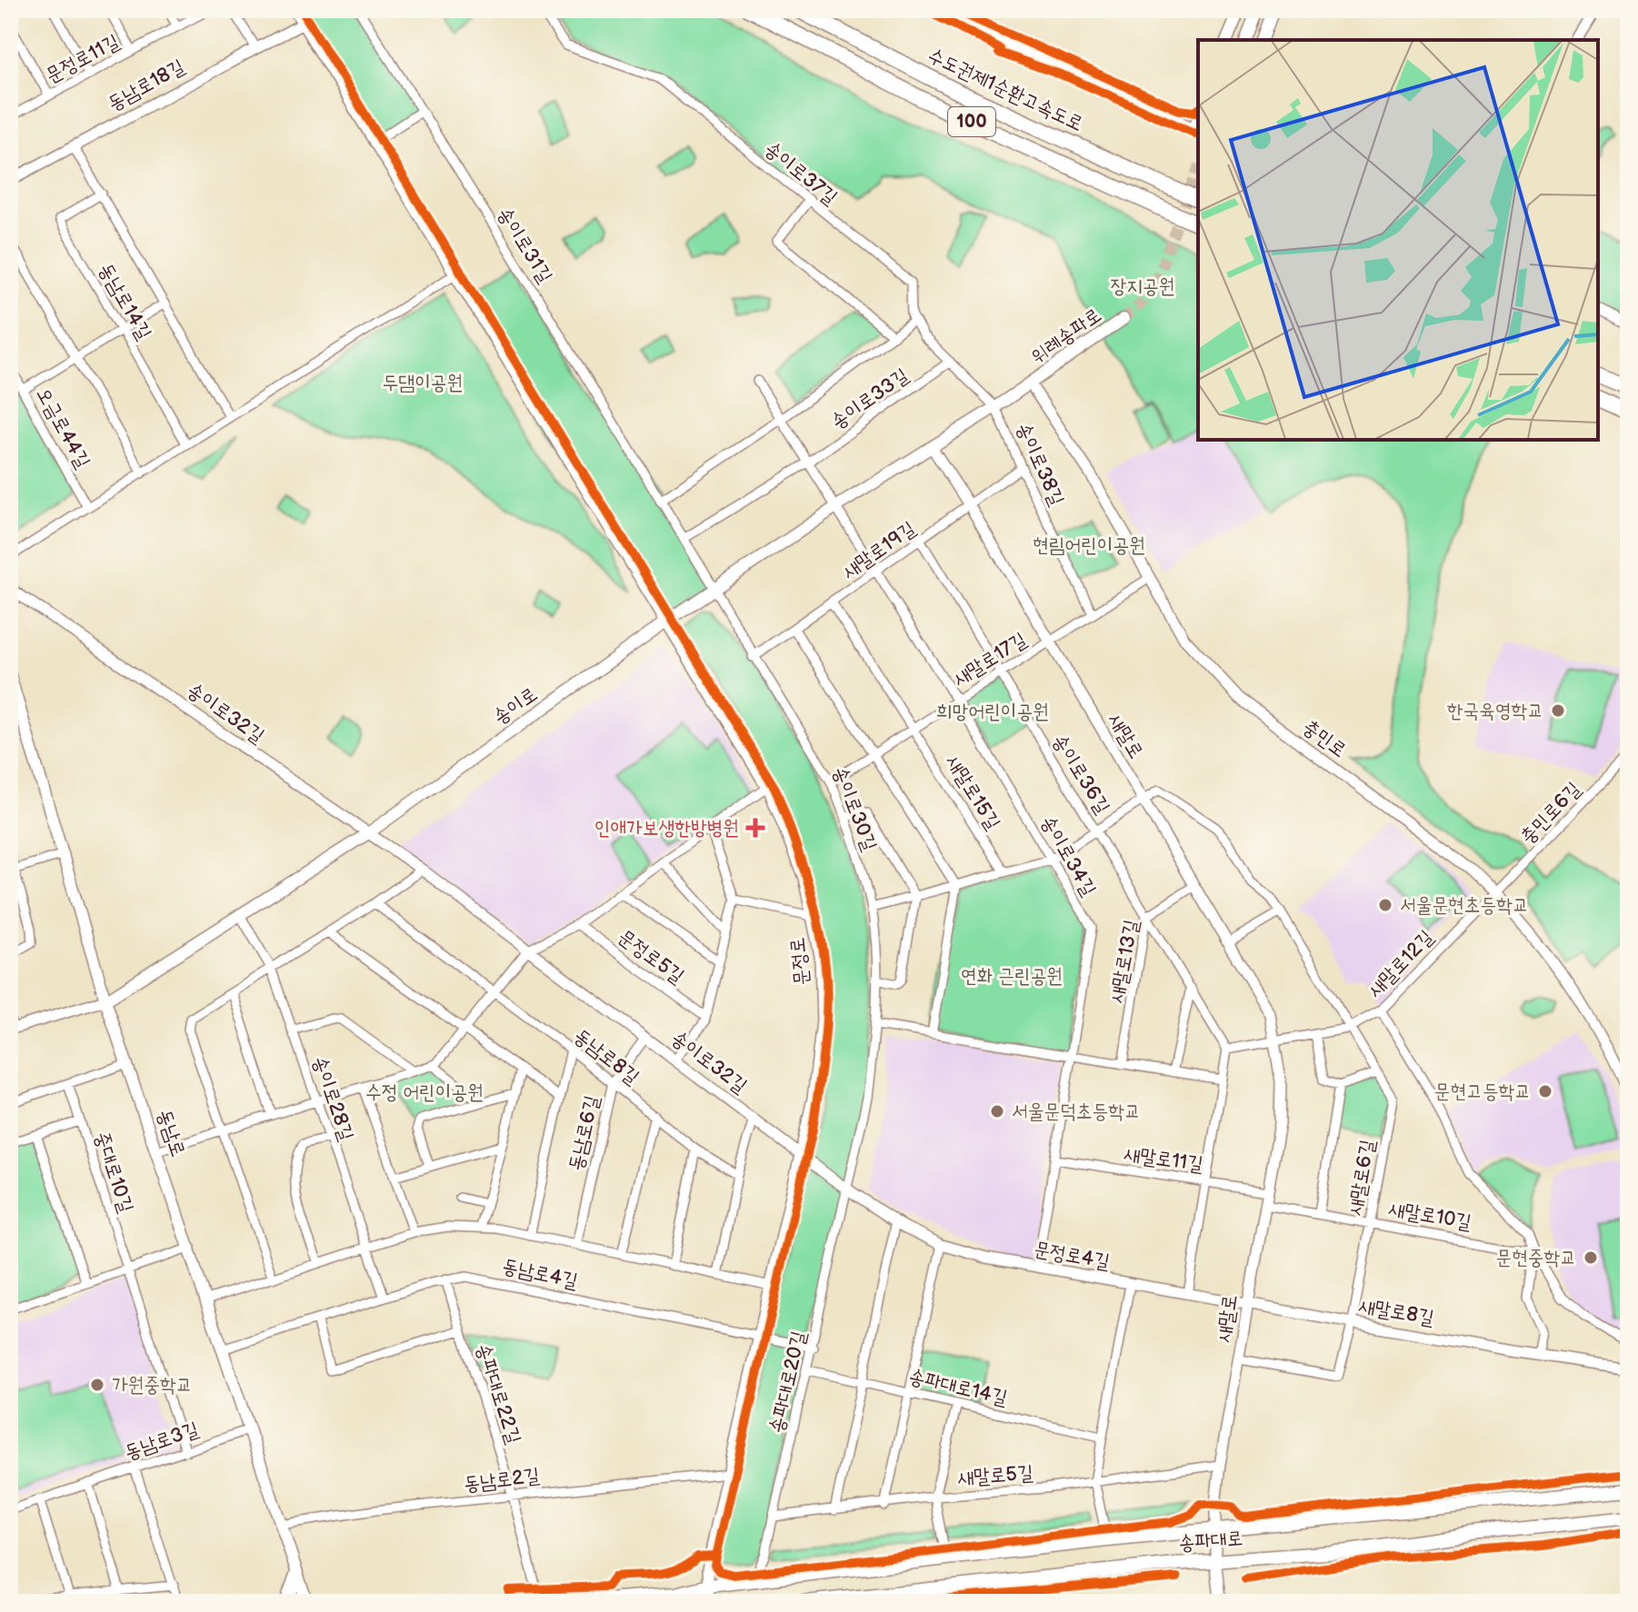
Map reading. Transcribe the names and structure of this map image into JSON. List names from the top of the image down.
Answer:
{
  "streets": {
    "highway": ["수도권제1순환고속도로", "100"],
    "main road": [
      "위례송파로",
      "송이로",
      "새말로",
      "동남로",
      "송파대로"
    ],
    "street": [
      "문정로11길",
      "동남로18길",
      "송이로37길",
      "송이로31길",
      "동남로14길",
      "송이로33길",
      "오금로44길",
      "송이로38길",
      "새말로19길",
      "새말로17길",
      "송이로32길",
      "충민로",
      "송이로36길",
      "새말로15길",
      "송이로30길",
      "충민로6길",
      "송이로34길",
      "문정로5길",
      "문정로",
      "새말로13길",
      "새말로12길",
      "동남로8길",
      "송이로28길",
      "동남로6길",
      "새말로11길",
      "중대로10길",
      "새말로6길",
      "새말로10길",
      "문정로4길",
      "동남로4길",
      "새말로8길",
      "송파대로20길",
      "송파대로14길",
      "송파대로22길",
      "동남로3길",
      "새말로5길",
      "동남로2길"
    ]
  },
  "crossings": [
    ["동남로18길", "동남로14길"],
    ["동남로18길", "문정로"],
    ["송이로37길", "송이로33길"],
    ["송이로31길", "송이로"],
    ["송이로31길", "송이로30길"],
    ["위례송파로", "송이로"],
    ["위례송파로", "충민로"],
    ["송이로38길", "새말로19길"],
    ["송이로38길", "송이로"],
    ["새말로19길", "새말로"],
    ["새말로19길", "송이로36길"],
    ["새말로19길", "송이로30길"],
    ["새말로19길", "송이로34길"],
    ["새말로17길", "새말로"],
    ["새말로17길", "송이로36길"],
    ["새말로17길", "새말로15길"],
    ["새말로17길", "송이로30길"],
    ["새말로17길", "송이로34길"],
    ["송이로", "송이로32길"],
    ["송이로", "새말로"],
    ["송이로", "충민로"],
    ["송이로", "송이로30길"],
    ["송이로", "송이로34길"],
    ["송이로", "문정로"],
    ["송이로", "송이로28길"],
    ["송이로", "동남로"],
    ["송이로32길", "문정로5길"],
    ["송이로32길", "문정로"],
    ["송이로32길", "동남로6길"],
    ["송이로32길", "문정로4길"],
    ["새말로", "새말로13길"],
    ["새말로", "새말로12길"],
    ["새말로", "새말로11길"],
    ["새말로", "새말로6길"],
    ["새말로", "새말로10길"],
    ["새말로", "문정로4길"],
    ["새말로", "새말로8길"],
    ["새말로", "새말로5길"],
    ["새말로", "송파대로"],
    ["충민로", "충민로6길"],
    ["충민로", "새말로12길"],
    ["송이로36길", "새말로13길"],
    ["송이로30길", "문정로4길"],
    ["송이로30길", "송파대로20길"],
    ["충민로6길", "새말로12길"],
    ["송이로34길", "새말로11길"],
    ["송이로34길", "문정로4길"],
    ["문정로5길", "문정로"],
    ["문정로", "문정로4길"],
    ["문정로", "동남로4길"],
    ["문정로", "동남로2길"],
    ["문정로", "송파대로"],
    ["새말로12길", "새말로6길"],
    ["동남로8길", "동남로6길"],
    ["송이로28길", "동남로4길"],
    ["동남로", "동남로4길"],
    ["동남로", "동남로3길"],
    ["동남로", "동남로2길"],
    ["중대로10길", "동남로3길"],
    ["새말로6길", "새말로10길"],
    ["새말로6길", "새말로8길"],
    ["문정로4길", "새말로8길"],
    ["문정로4길", "송파대로20길"],
    ["동남로4길", "송파대로22길"],
    ["송파대로20길", "송파대로14길"],
    ["송파대로20길", "새말로5길"],
    ["송파대로20길", "송파대로"],
    ["송파대로22길", "동남로2길"]
  ],
  "parks": [
    "장지공원",
    "두댐이공원",
    "현림어린이공원",
    "희망어린이공원",
    "연화 근린공원",
    "수정 어린이공원"
  ],
  "places": {
    "other": [
      "한국육영학교",
      "서울문현초등학교",
      "문현고등학교",
      "서울문덕초등학교",
      "문현중학교",
      "가원중학교"
    ],
    "health": ["인애가보생한방병원"]
  }
}
